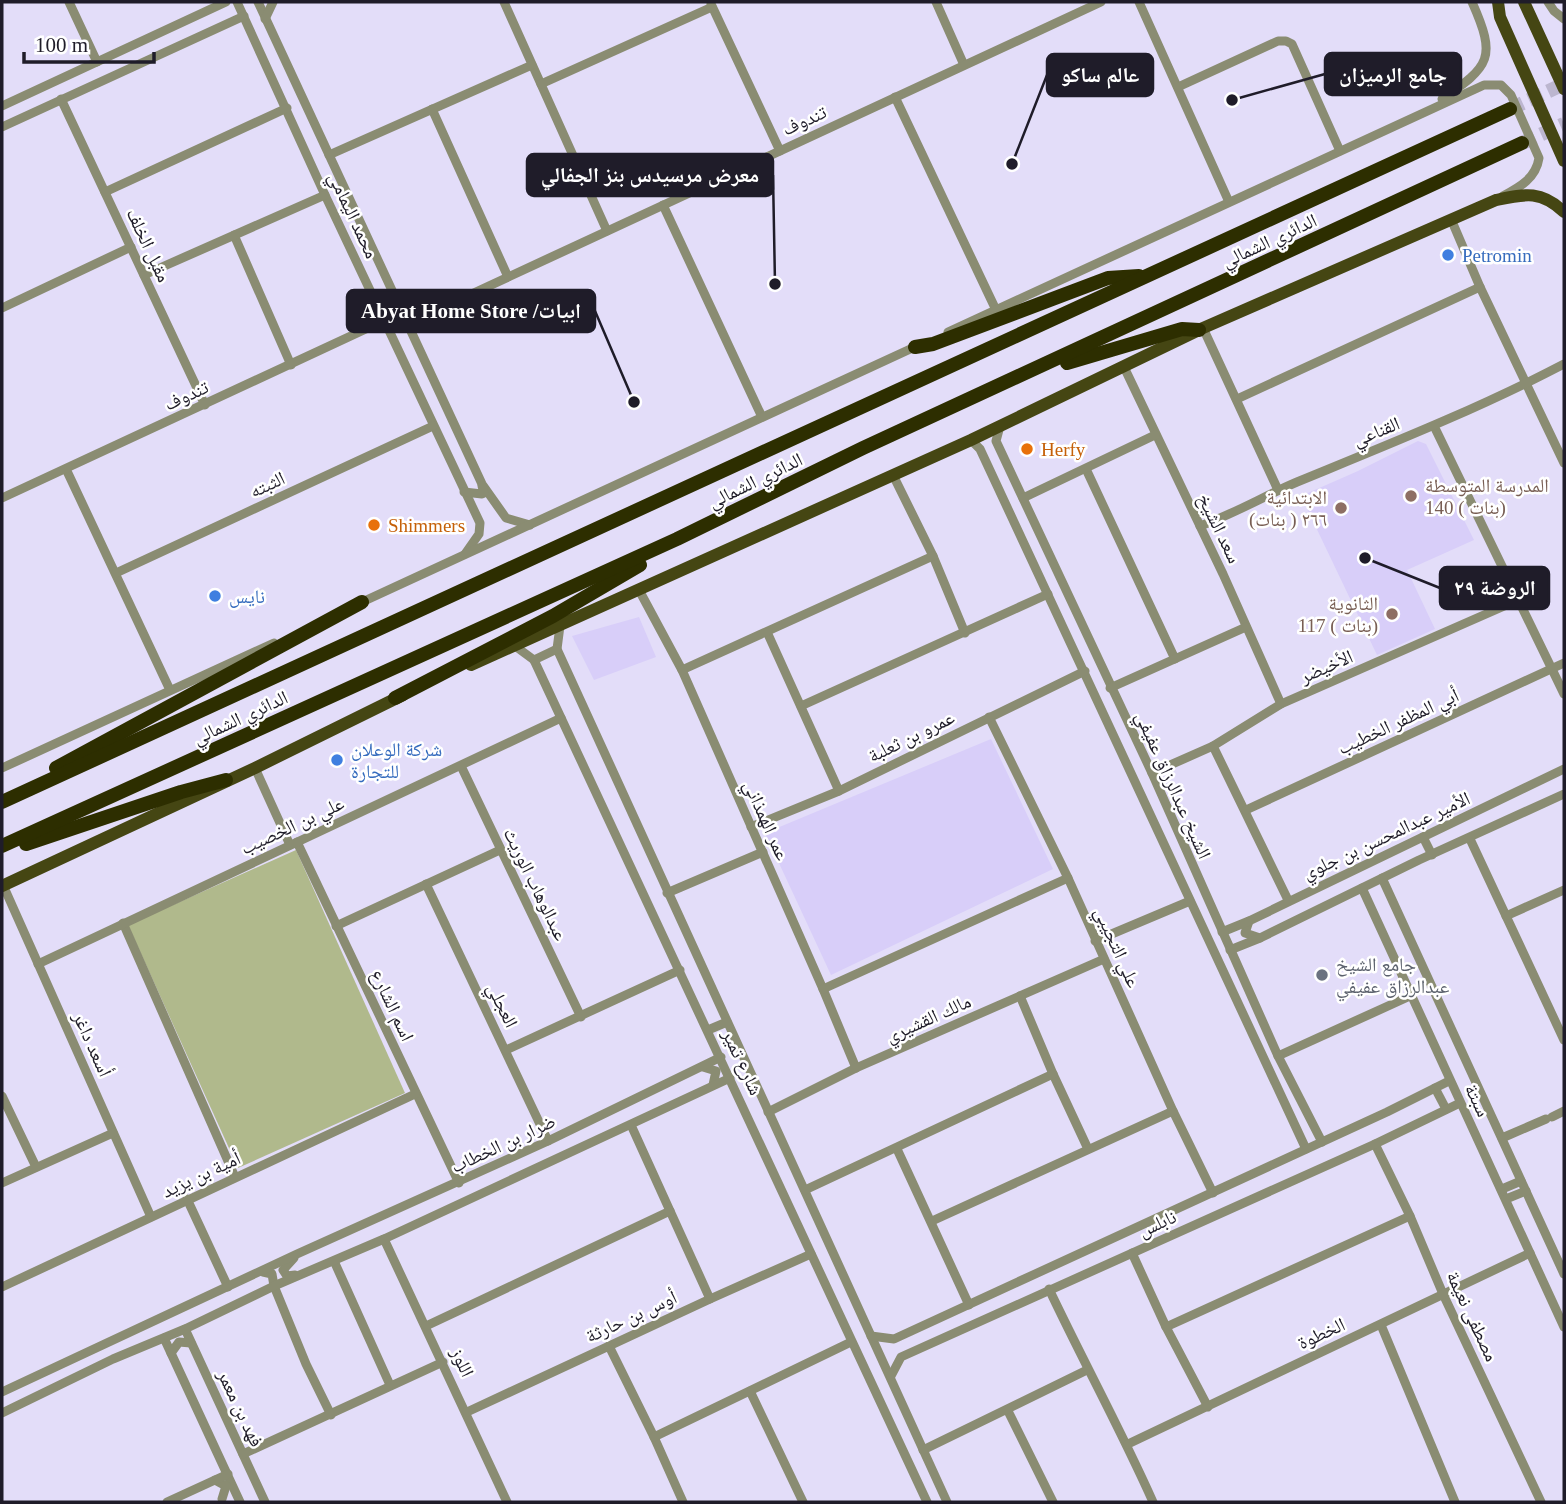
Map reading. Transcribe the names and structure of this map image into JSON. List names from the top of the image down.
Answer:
{
  "streets": {
    "highway": ["الدائري الشمالي"],
    "street": [
      "تندوف",
      "محمد اليمامي",
      "مقبل الخلف",
      "القناعي",
      "الثبته",
      "سعد الشيخ",
      "الأخيضر",
      "أبي المظفر الخطيب",
      "عمرو بن ثعلبة",
      "الشيخ عبدالرزاق عفيفي",
      "عمر الهمذاني",
      "علي بن الخصيب",
      "الأمير عبدالمحسن بن جلوي",
      "عبدالوهاب الوريث",
      "علي التجيبي",
      "اسم الشارع",
      "العجلي",
      "مالك القشيري",
      "أسعد داغر",
      "شارع تمير",
      "سبتة",
      "ضرار بن الخطاب",
      "أمية بن يزيد",
      "نابلس",
      "أوس بن حارثة",
      "مصطفى نعيمة",
      "الخطوة",
      "اللوز",
      "فهد بن معمر"
    ]
  },
  "crossings": [
    ["تندوف", "محمد اليمامي"],
    ["تندوف", "مقبل الخلف"],
    ["محمد اليمامي", "الثبته"],
    ["القناعي", "سعد الشيخ"],
    ["سعد الشيخ", "الأخيضر"],
    ["الأخيضر", "الشيخ عبدالرزاق عفيفي"],
    ["عمرو بن ثعلبة", "الشيخ عبدالرزاق عفيفي"],
    ["عمرو بن ثعلبة", "عمر الهمذاني"],
    ["عمرو بن ثعلبة", "علي التجيبي"],
    ["الشيخ عبدالرزاق عفيفي", "الأمير عبدالمحسن بن جلوي"],
    ["الشيخ عبدالرزاق عفيفي", "نابلس"],
    ["عمر الهمذاني", "مالك القشيري"],
    ["علي بن الخصيب", "عبدالوهاب الوريث"],
    ["علي بن الخصيب", "اسم الشارع"],
    ["علي بن الخصيب", "أسعد داغر"],
    ["علي بن الخصيب", "شارع تمير"],
    ["الأمير عبدالمحسن بن جلوي", "سبتة"],
    ["علي التجيبي", "مالك القشيري"],
    ["علي التجيبي", "نابلس"],
    ["اسم الشارع", "ضرار بن الخطاب"],
    ["اسم الشارع", "أمية بن يزيد"],
    ["العجلي", "ضرار بن الخطاب"],
    ["أسعد داغر", "أمية بن يزيد"],
    ["شارع تمير", "ضرار بن الخطاب"],
    ["شارع تمير", "أوس بن حارثة"],
    ["سبتة", "نابلس"],
    ["سبتة", "الخطوة"],
    ["ضرار بن الخطاب", "اللوز"],
    ["ضرار بن الخطاب", "فهد بن معمر"],
    ["نابلس", "مصطفى نعيمة"],
    ["أوس بن حارثة", "اللوز"],
    ["مصطفى نعيمة", "الخطوة"]
  ],
  "places": [
    "جامع الرميزان",
    "عالم ساكو",
    "Petromin",
    "معرض مرسيدس بنز الجفالي",
    "Abyat Home Store /ابيات",
    "Herfy",
    "المدرسة المتوسطة 140 ( بنات)",
    "الابتدائية ٢٦٦ ( بنات)",
    "Shimmers",
    "الروضة ٢٩",
    "نايس",
    "الثانوية 117 ( بنات)",
    "شركة الوعلان للتجارة",
    "جامع الشيخ عبدالرزاق عفيفي"
  ],
  "scale_bar": "100 m"
}
